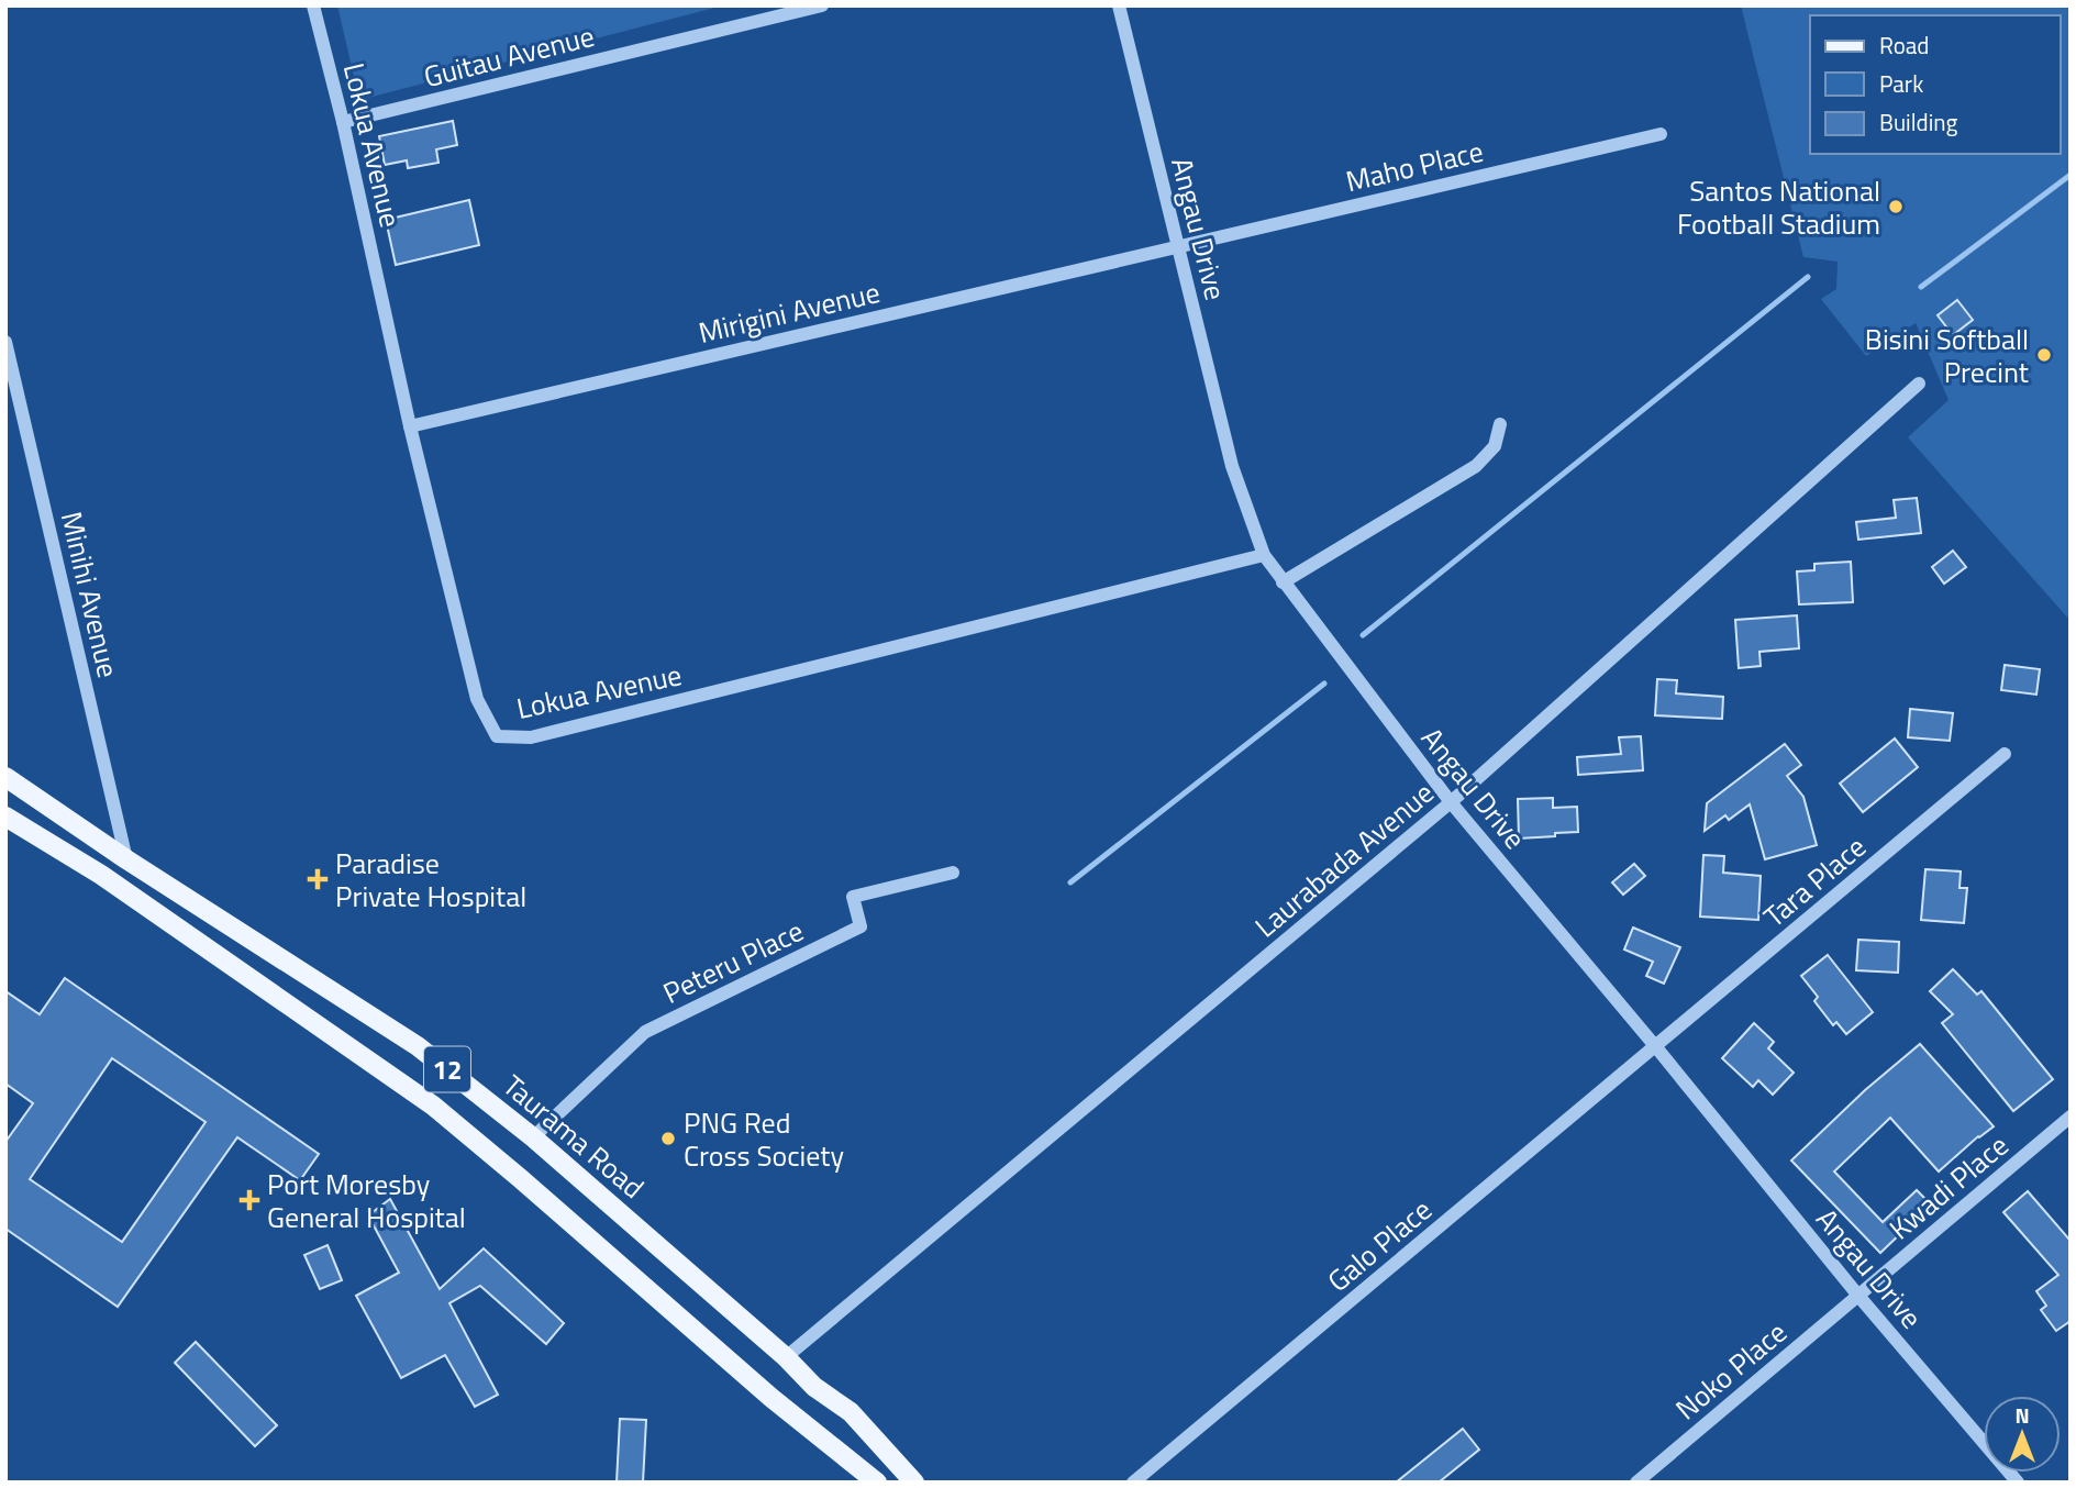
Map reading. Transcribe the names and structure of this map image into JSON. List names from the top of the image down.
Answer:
{
  "streets": {
    "main road": ["12", "Taurama Road"],
    "street": [
      "Guitau Avenue",
      "Lokua Avenue",
      "Maho Place",
      "Angau Drive",
      "Mirigini Avenue",
      "Minihi Avenue",
      "Laurabada Avenue",
      "Tara Place",
      "Peteru Place",
      "Kwadi Place",
      "Galo Place",
      "Noko Place"
    ]
  },
  "crossings": [
    ["Guitau Avenue", "Lokua Avenue"],
    ["Lokua Avenue", "Angau Drive"],
    ["Lokua Avenue", "Mirigini Avenue"],
    ["Maho Place", "Angau Drive"],
    ["Maho Place", "Mirigini Avenue"],
    ["Angau Drive", "Mirigini Avenue"],
    ["Angau Drive", "Laurabada Avenue"],
    ["Angau Drive", "Tara Place"],
    ["Angau Drive", "Kwadi Place"],
    ["Angau Drive", "Galo Place"],
    ["Angau Drive", "Noko Place"],
    ["Minihi Avenue", "Taurama Road"],
    ["Laurabada Avenue", "Taurama Road"],
    ["Tara Place", "Galo Place"],
    ["Peteru Place", "Taurama Road"],
    ["Kwadi Place", "Noko Place"]
  ],
  "places": {
    "other": ["Santos National Football Stadium", "Bisini Softball Precint", "PNG Red Cross Society"],
    "health": ["Paradise Private Hospital", "Port Moresby General Hospital"]
  },
  "legend": ["Road", "Park", "Building"],
  "north": "top"
}
